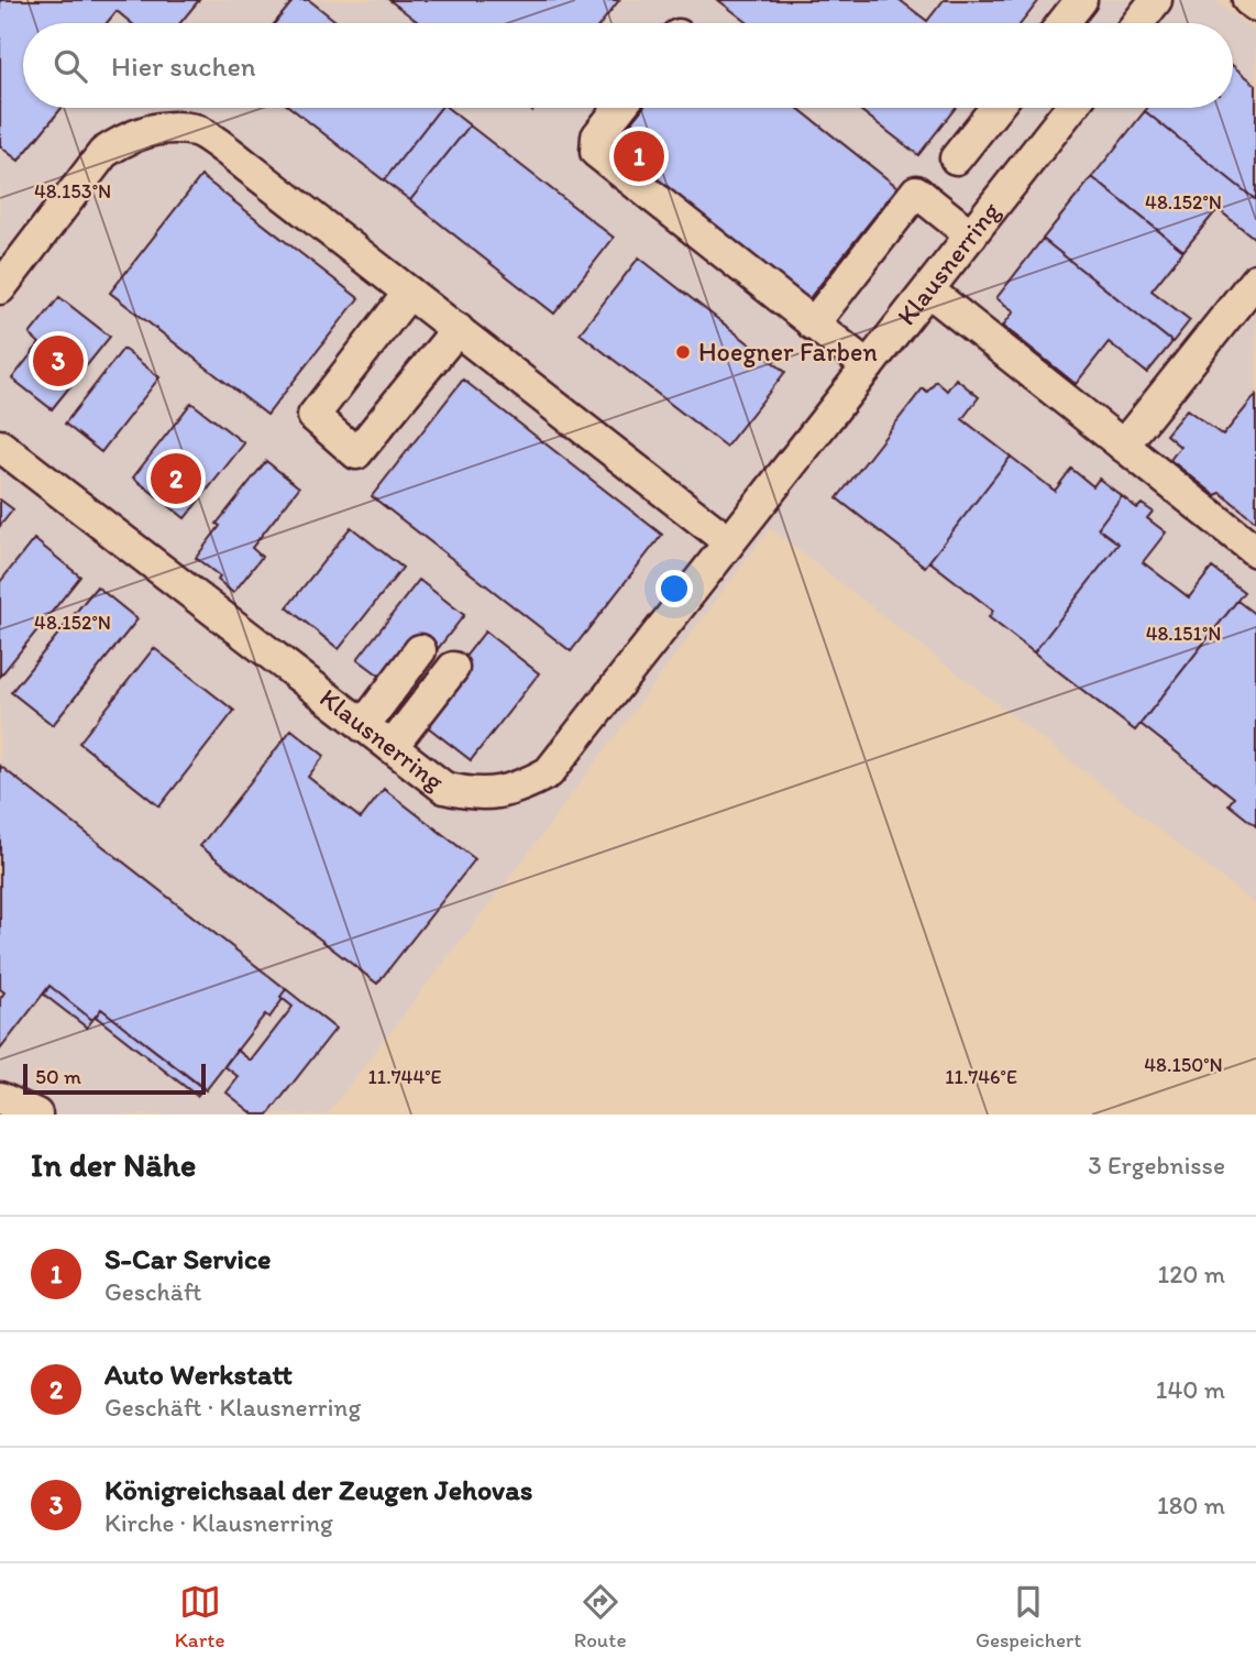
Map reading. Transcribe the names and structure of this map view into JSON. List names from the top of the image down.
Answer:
{
  "streets": {
    "street": ["Klausnerring"]
  },
  "places": ["Hoegner Farben"],
  "scale_bar": "50 m",
  "page": {
    "search": "Hier suchen",
    "pins": ["1", "3", "2"],
    "scale": "50 m",
    "heading": ["In der Nähe", "3 Ergebnisse"],
    "list": [
      {
        "mark": "1",
        "name": "S-Car Service",
        "note": "Geschäft",
        "value": "120 m"
      },
      {
        "mark": "2",
        "name": "Auto Werkstatt",
        "note": "Geschäft · Klausnerring",
        "value": "140 m"
      },
      {
        "mark": "3",
        "name": "Königreichsaal der Zeugen Jehovas",
        "note": "Kirche · Klausnerring",
        "value": "180 m"
      }
    ],
    "nav": ["Karte", "Route", "Gespeichert"]
  },
  "coordinates": [
    "48.153°N",
    "48.152°N",
    "48.151°N",
    "48.150°N",
    "11.744°E",
    "11.746°E"
  ]
}
